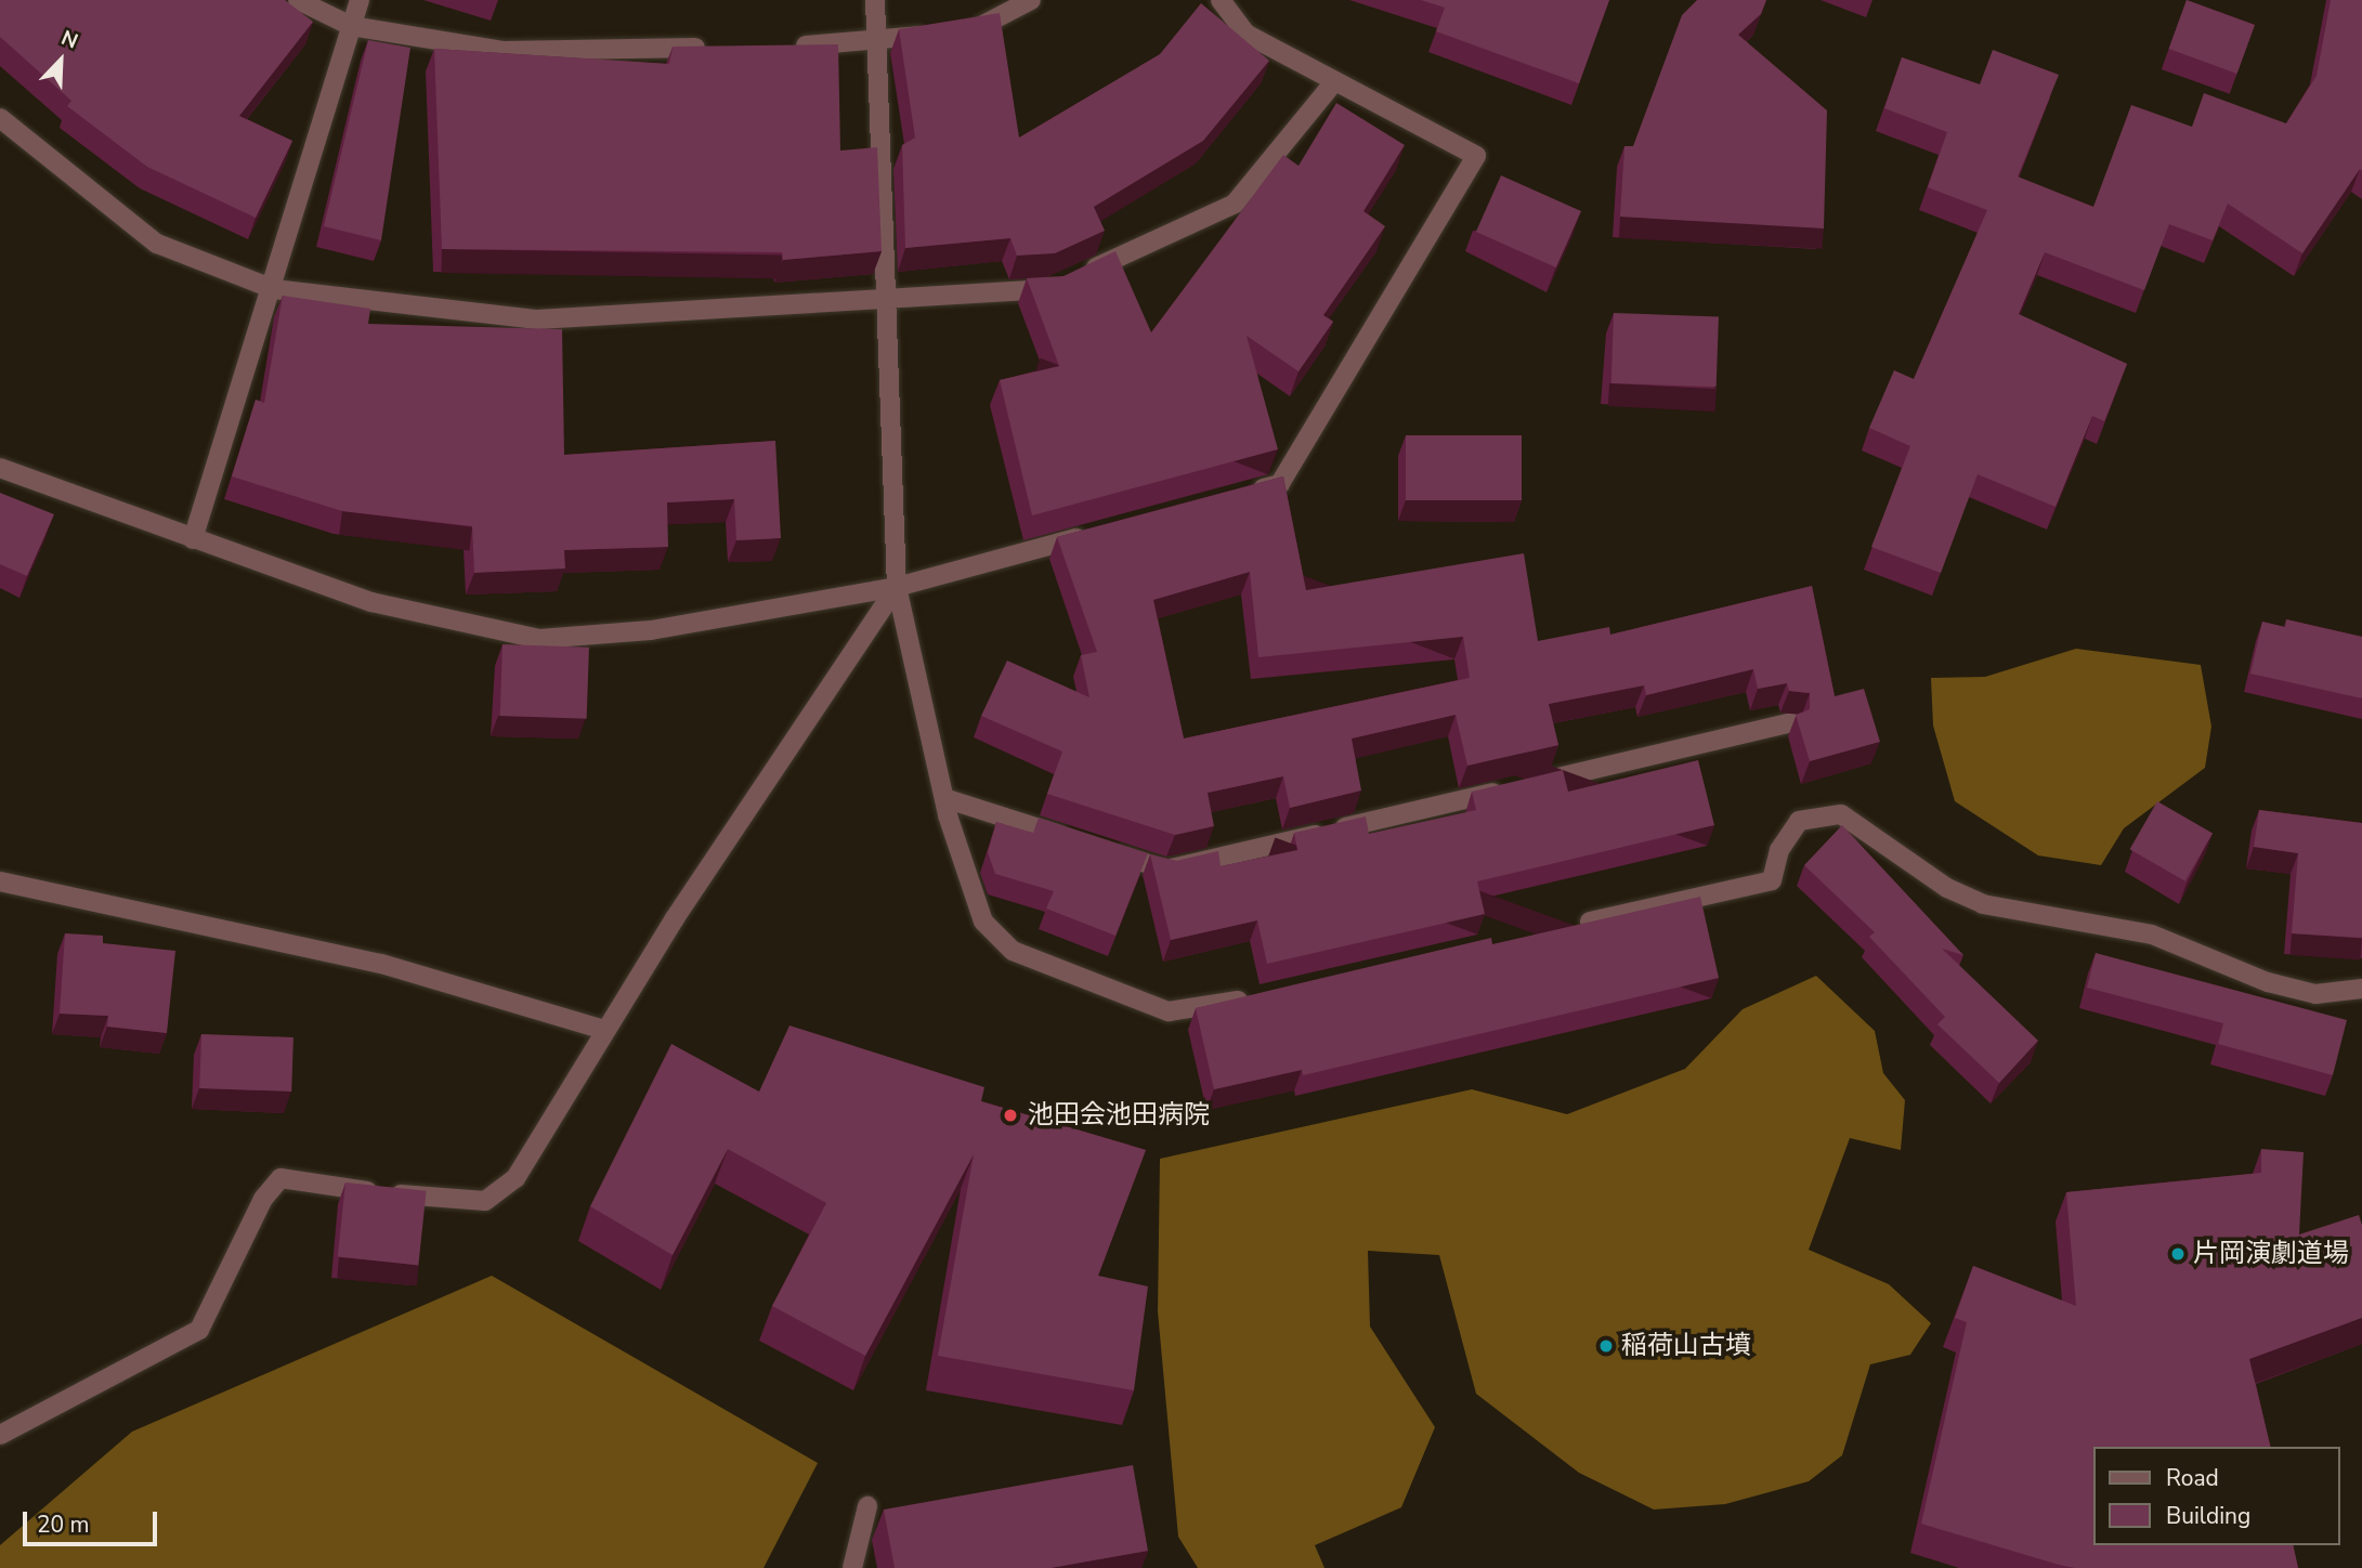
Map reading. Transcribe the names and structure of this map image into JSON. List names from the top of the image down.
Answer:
{
  "places": ["池田会池田病院", "片岡演劇道場", "稲荷山古墳"],
  "legend": ["Road", "Building"],
  "scale_bar": "20 m",
  "north": "top right"
}
